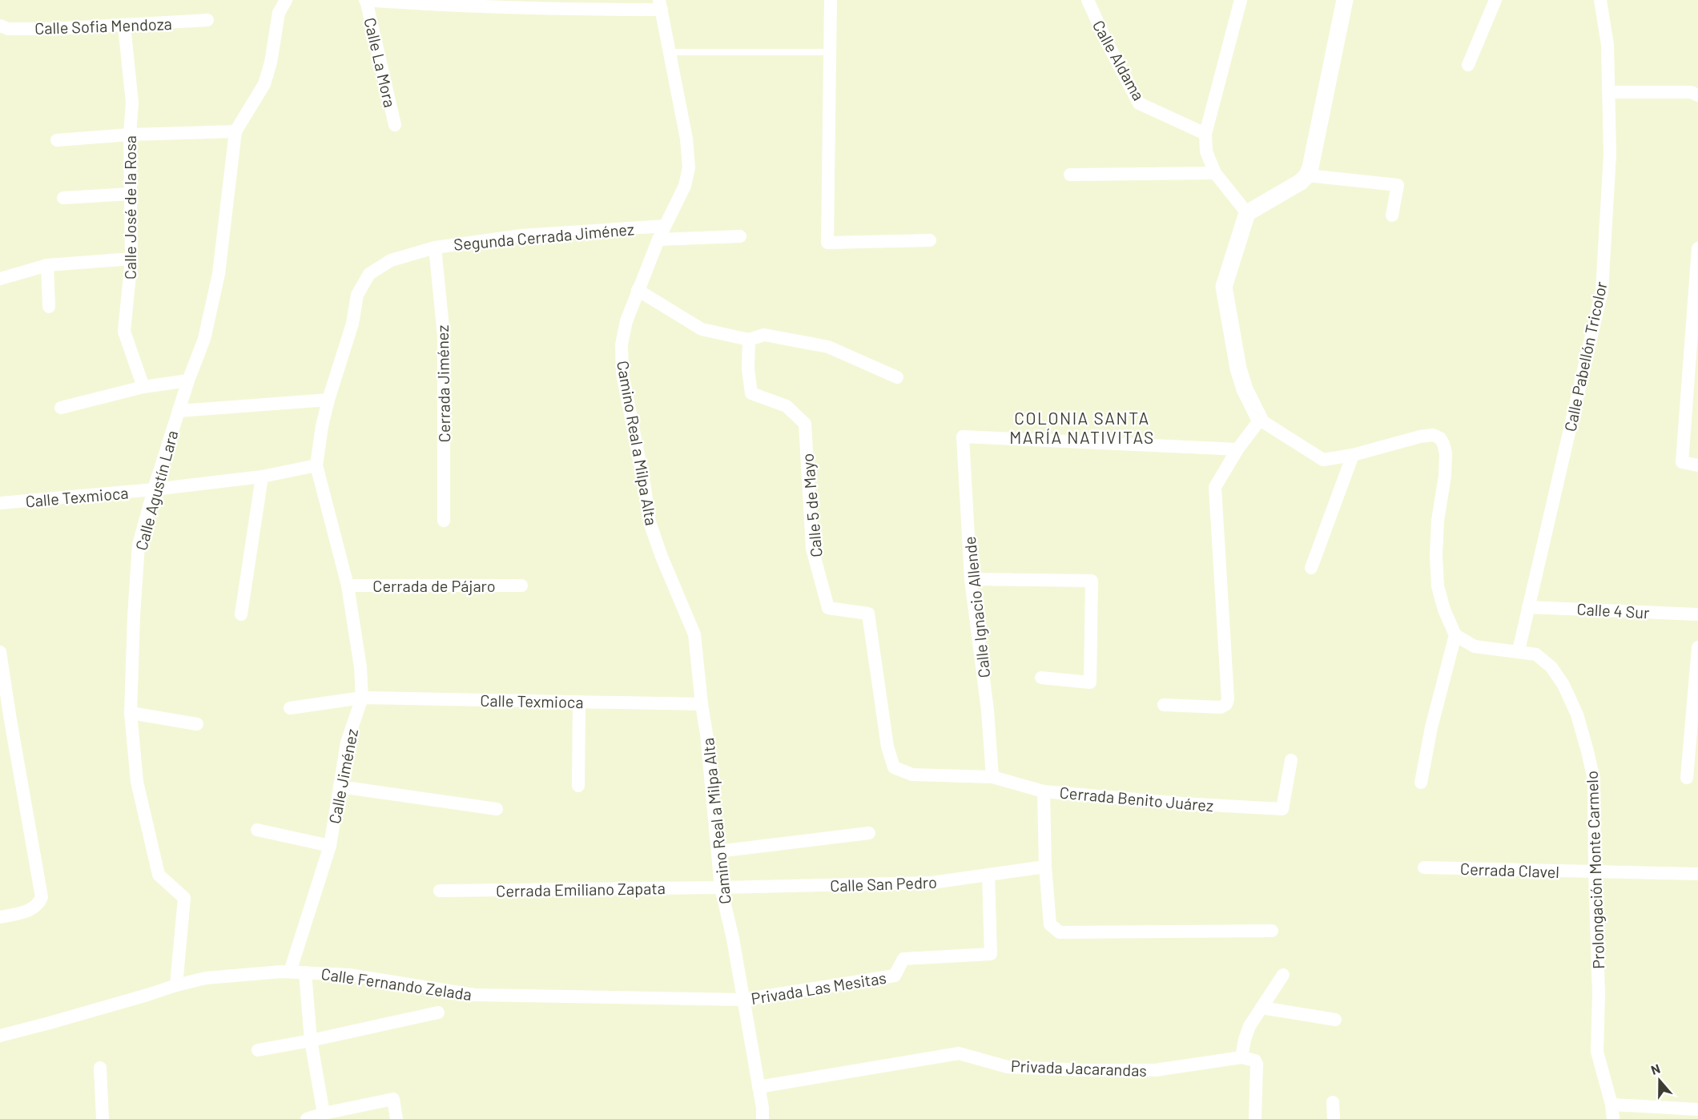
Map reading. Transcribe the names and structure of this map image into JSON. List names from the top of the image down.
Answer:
{
  "streets": {
    "street": [
      "Calle Sofia Mendoza",
      "Calle Aldama",
      "Calle La Mora",
      "Calle José de la Rosa",
      "Segunda Cerrada Jiménez",
      "Calle Pabellón Tricolor",
      "Cerrada Jiménez",
      "Camino Real a Milpa Alta",
      "Calle Agustín Lara",
      "Calle Texmioca",
      "Calle 5 de Mayo",
      "Cerrada de Pájaro",
      "Calle Ignacio Allende",
      "Calle 4 Sur",
      "Calle Jiménez",
      "Cerrada Benito Juárez",
      "Cerrada Clavel",
      "Prolongación Monte Carmelo",
      "Calle San Pedro",
      "Cerrada Emiliano Zapata",
      "Calle Fernando Zelada",
      "Privada Las Mesitas",
      "Privada Jacarandas"
    ]
  },
  "crossings": [
    ["Calle Sofia Mendoza", "Calle José de la Rosa"],
    ["Segunda Cerrada Jiménez", "Cerrada Jiménez"],
    ["Segunda Cerrada Jiménez", "Camino Real a Milpa Alta"],
    ["Segunda Cerrada Jiménez", "Calle Texmioca"],
    ["Segunda Cerrada Jiménez", "Calle Jiménez"],
    ["Calle Pabellón Tricolor", "Calle 4 Sur"],
    ["Calle Pabellón Tricolor", "Prolongación Monte Carmelo"],
    ["Camino Real a Milpa Alta", "Calle Texmioca"],
    ["Camino Real a Milpa Alta", "Calle San Pedro"],
    ["Camino Real a Milpa Alta", "Cerrada Emiliano Zapata"],
    ["Camino Real a Milpa Alta", "Calle Fernando Zelada"],
    ["Camino Real a Milpa Alta", "Privada Las Mesitas"],
    ["Camino Real a Milpa Alta", "Privada Jacarandas"],
    ["Calle Agustín Lara", "Calle Texmioca"],
    ["Calle Agustín Lara", "Calle Fernando Zelada"],
    ["Calle Texmioca", "Calle Jiménez"],
    ["Calle 5 de Mayo", "Calle Ignacio Allende"],
    ["Calle 5 de Mayo", "Cerrada Benito Juárez"],
    ["Cerrada de Pájaro", "Calle Jiménez"],
    ["Calle Ignacio Allende", "Cerrada Benito Juárez"],
    ["Calle Jiménez", "Calle Fernando Zelada"],
    ["Cerrada Clavel", "Prolongación Monte Carmelo"],
    ["Calle San Pedro", "Cerrada Emiliano Zapata"],
    ["Calle San Pedro", "Privada Las Mesitas"],
    ["Calle Fernando Zelada", "Privada Las Mesitas"]
  ],
  "districts": ["COLONIA SANTA MARÍA NATIVITAS"],
  "north": "top"
}
